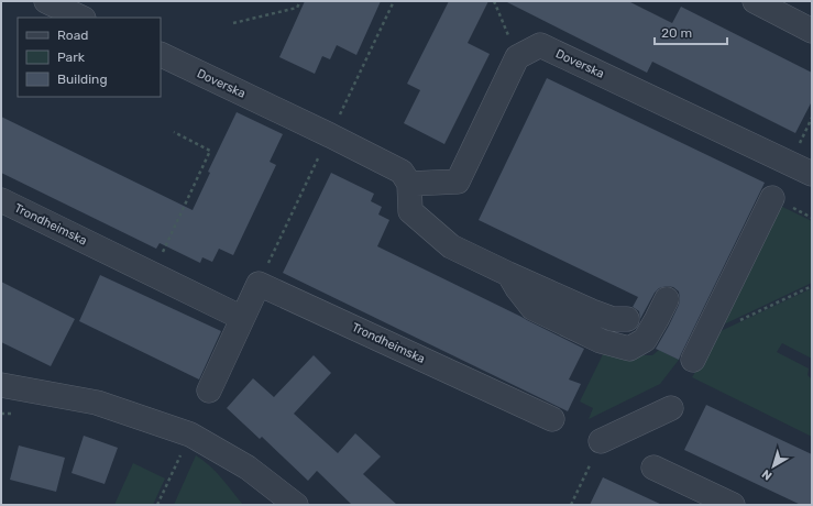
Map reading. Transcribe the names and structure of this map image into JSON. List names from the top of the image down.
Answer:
{
  "streets": {
    "street": ["Doverska", "Trondheimska"]
  },
  "legend": ["Road", "Park", "Building"],
  "scale_bar": "20 m",
  "north": "bottom left"
}
